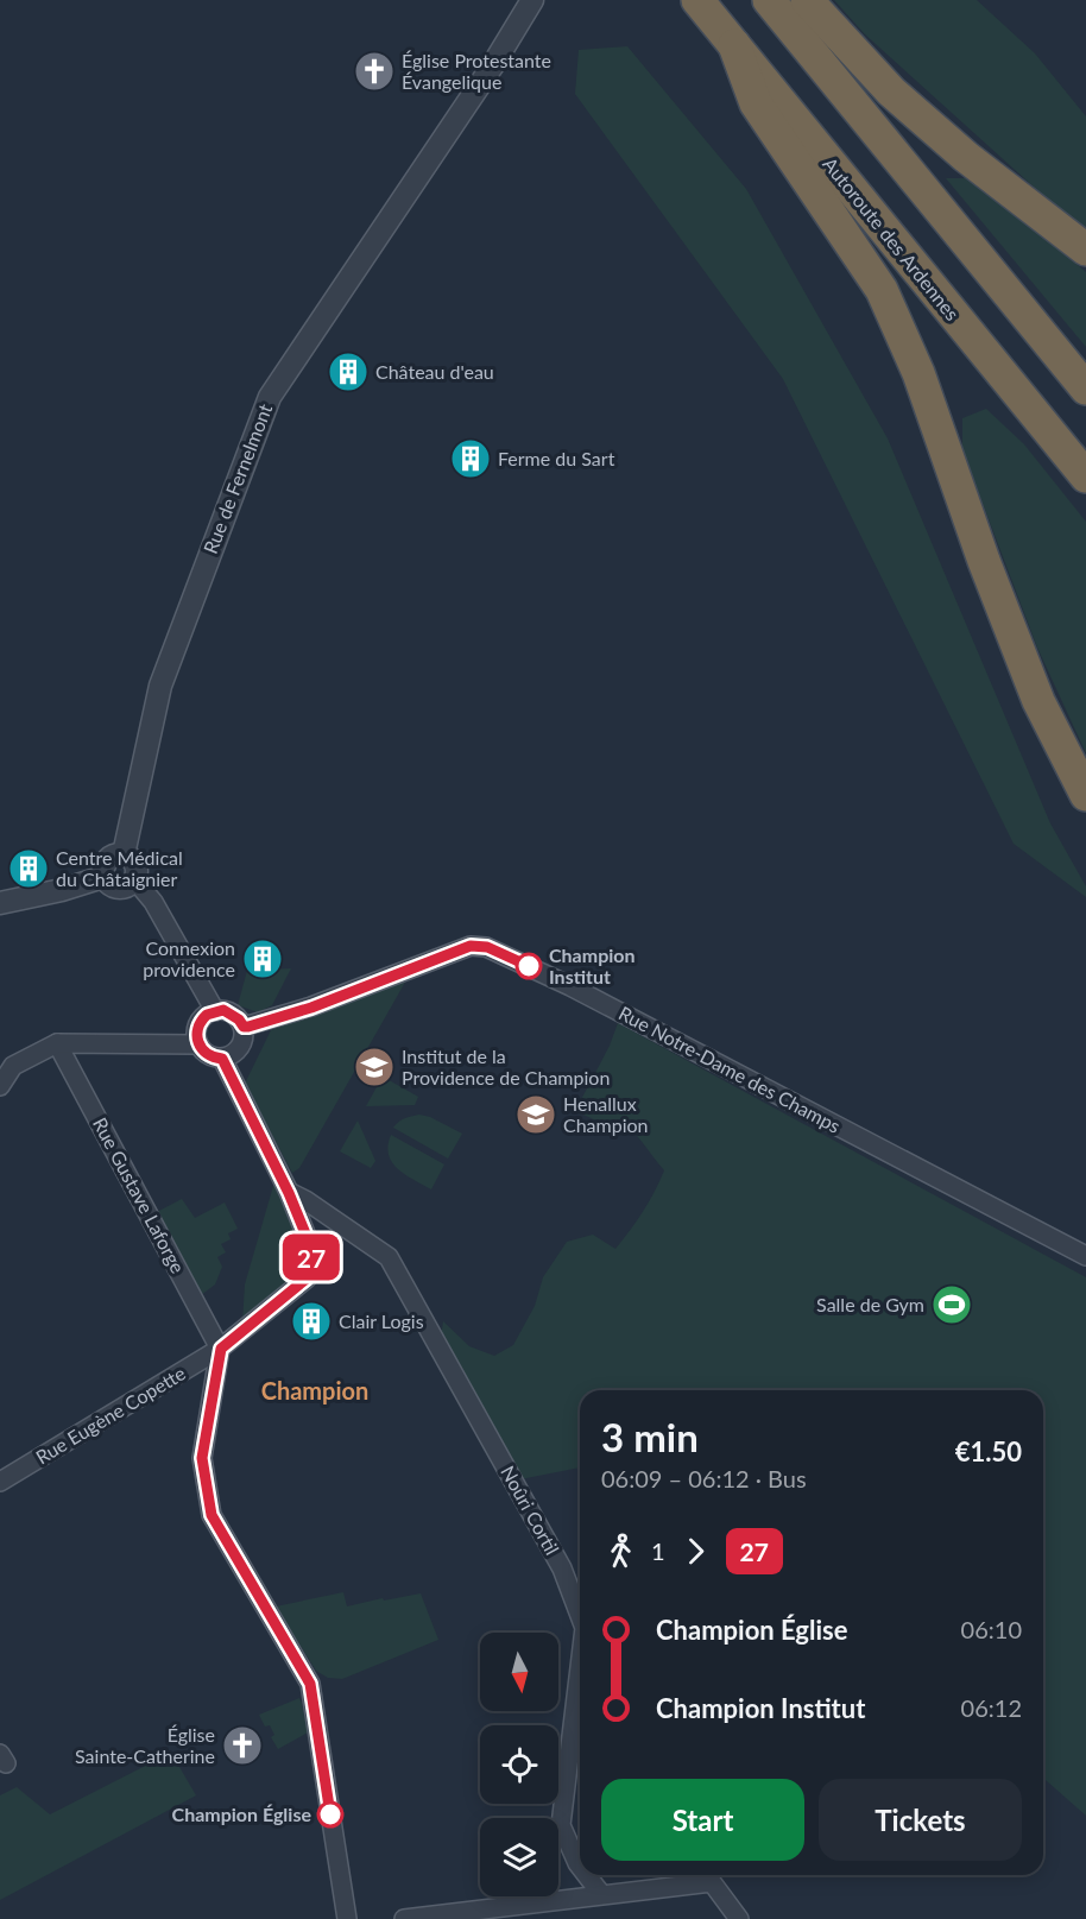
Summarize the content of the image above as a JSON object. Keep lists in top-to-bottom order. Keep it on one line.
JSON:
{"streets":{"highway":["Autoroute des Ardennes"],"street":["Rue de Fernelmont","Rue Notre-Dame des Champs","Rue Gustave Laforge","Rue Eugène Copette","Noûri Cortil"]},"crossings":[["Rue Notre-Dame des Champs","Rue Eugène Copette"],["Rue Gustave Laforge","Rue Eugène Copette"],["Rue Eugène Copette","Noûri Cortil"]],"districts":["Champion"],"places":{"church":["Église Protestante Évangelique","Église Sainte-Catherine"],"building":["Château d'eau","Ferme du Sart","Centre Médical du Châtaignier","Connexion providence","Clair Logis"],"other":["Champion Institut","Champion Église"],"school or university":["Institut de la Providence de Champion","Henallux Champion"],"sports":["Salle de Gym"]},"lines":["bus line 27"],"north":"bottom","page":{"on_map":"27","heading":["3 min","06:09 – 06:12 · Bus","€1.50"],"legs":["1","27"],"list":[{"name":"Champion Église","value":"06:10"},{"name":"Champion Institut","value":"06:12"}],"buttons":["Start","Tickets"]}}
